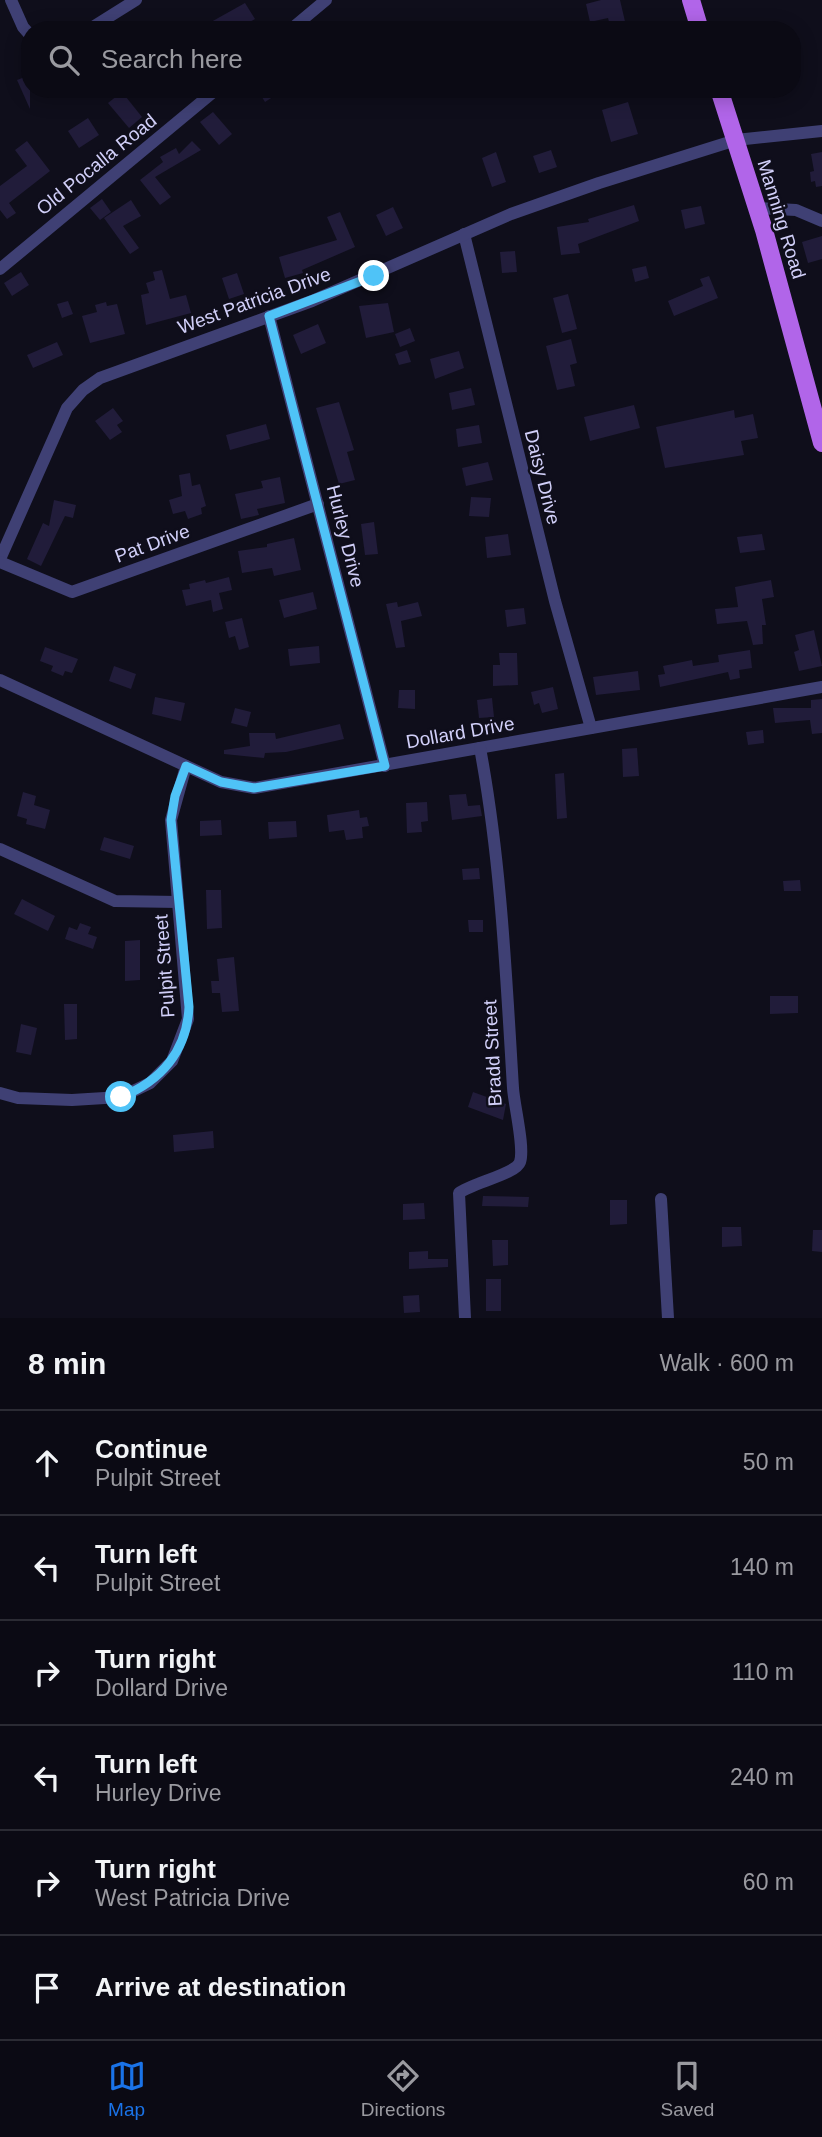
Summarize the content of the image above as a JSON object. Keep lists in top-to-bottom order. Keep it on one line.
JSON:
{"streets":{"main road":["Manning Road"],"street":["Old Pocalla Road","West Patricia Drive","Daisy Drive","Hurley Drive","Pat Drive","Dollard Drive","Pulpit Street","Bradd Street"]},"crossings":[["Manning Road","West Patricia Drive"],["West Patricia Drive","Daisy Drive"],["West Patricia Drive","Hurley Drive"],["West Patricia Drive","Pat Drive"],["Daisy Drive","Dollard Drive"],["Hurley Drive","Pat Drive"],["Hurley Drive","Dollard Drive"],["Dollard Drive","Pulpit Street"],["Dollard Drive","Bradd Street"]],"page":{"search":"Search here","heading":["8 min","Walk · 600 m"],"list":[["Continue","Pulpit Street","50 m"],["Turn left","Pulpit Street","140 m"],["Turn right","Dollard Drive","110 m"],["Turn left","Hurley Drive","240 m"],["Turn right","West Patricia Drive","60 m"],"Arrive at destination"],"nav":["Map","Directions","Saved"]}}
